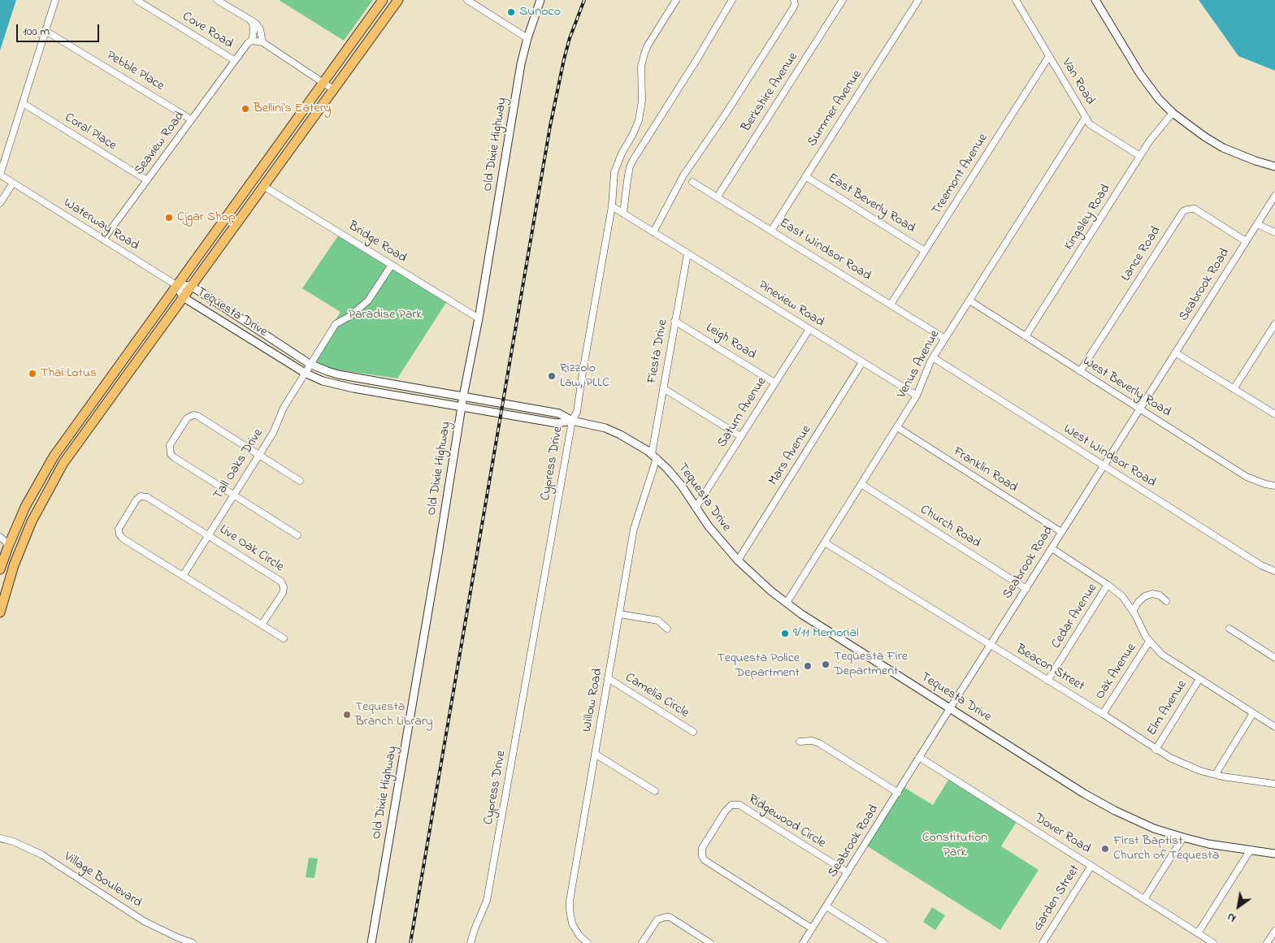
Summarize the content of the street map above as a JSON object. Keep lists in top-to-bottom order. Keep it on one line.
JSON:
{"streets":{"street":["Cove Road","Pebble Place","Van Road","Berkshire Avenue","Summer Avenue","Coral Place","Seaview Road","Old Dixie Highway","Treemont Avenue","East Beverly Road","Kingsley Road","Waterway Road","Bridge Road","East Windsor Road","Lance Road","Seabrook Road","Pineview Road","Tequesta Drive","Leigh Road","Fiesta Drive","Venus Avenue","West Beverly Road","Saturn Avenue","Mars Avenue","West Windsor Road","Cypress Drive","Tall Oaks Drive","Franklin Road","Church Road","Live Oak Circle","Cedar Avenue","Beacon Street","Oak Avenue","Camelia Circle","Willow Road","Elm Avenue","Ridgewood Circle","Dover Road","Village Boulevard","Garden Street"]},"crossings":[["Cove Road","Seaview Road"],["Pebble Place","Seaview Road"],["Van Road","Treemont Avenue"],["Van Road","Kingsley Road"],["Van Road","Venus Avenue"],["Berkshire Avenue","East Windsor Road"],["Summer Avenue","East Beverly Road"],["Summer Avenue","East Windsor Road"],["Coral Place","Seaview Road"],["Seaview Road","Waterway Road"],["Old Dixie Highway","Bridge Road"],["Old Dixie Highway","Tequesta Drive"],["Treemont Avenue","East Beverly Road"],["Treemont Avenue","East Windsor Road"],["Kingsley Road","West Beverly Road"],["Waterway Road","Tequesta Drive"],["Bridge Road","Tall Oaks Drive"],["East Windsor Road","Venus Avenue"],["Lance Road","Seabrook Road"],["Lance Road","West Beverly Road"],["Seabrook Road","Tequesta Drive"],["Seabrook Road","West Beverly Road"],["Seabrook Road","West Windsor Road"],["Seabrook Road","Franklin Road"],["Seabrook Road","Church Road"],["Seabrook Road","Beacon Street"],["Seabrook Road","Ridgewood Circle"],["Seabrook Road","Dover Road"],["Pineview Road","Fiesta Drive"],["Pineview Road","Venus Avenue"],["Pineview Road","Saturn Avenue"],["Pineview Road","Mars Avenue"],["Pineview Road","Cypress Drive"],["Tequesta Drive","Fiesta Drive"],["Tequesta Drive","Venus Avenue"],["Tequesta Drive","Saturn Avenue"],["Tequesta Drive","Mars Avenue"],["Tequesta Drive","Cypress Drive"],["Tequesta Drive","Tall Oaks Drive"],["Tequesta Drive","Willow Road"],["Leigh Road","Fiesta Drive"],["Leigh Road","Saturn Avenue"],["Fiesta Drive","Willow Road"],["Venus Avenue","West Beverly Road"],["Venus Avenue","West Windsor Road"],["Venus Avenue","Franklin Road"],["Venus Avenue","Church Road"],["Venus Avenue","Beacon Street"],["Tall Oaks Drive","Live Oak Circle"],["Cedar Avenue","Beacon Street"],["Beacon Street","Oak Avenue"],["Beacon Street","Elm Avenue"],["Camelia Circle","Willow Road"],["Dover Road","Garden Street"]],"parks":["Paradise Park","Constitution Park"],"places":["Sunoco","Bellini's Eatery","Cjgar Shop","Thai Lotus","Rizzolo Law, PLLC","9/11 Memorial","Tequesta Fire Department","Tequesta Police Department","Tequesta Branch Library","First Baptist Church of Tequesta"],"scale_bar":"100 m","north":"bottom left"}
